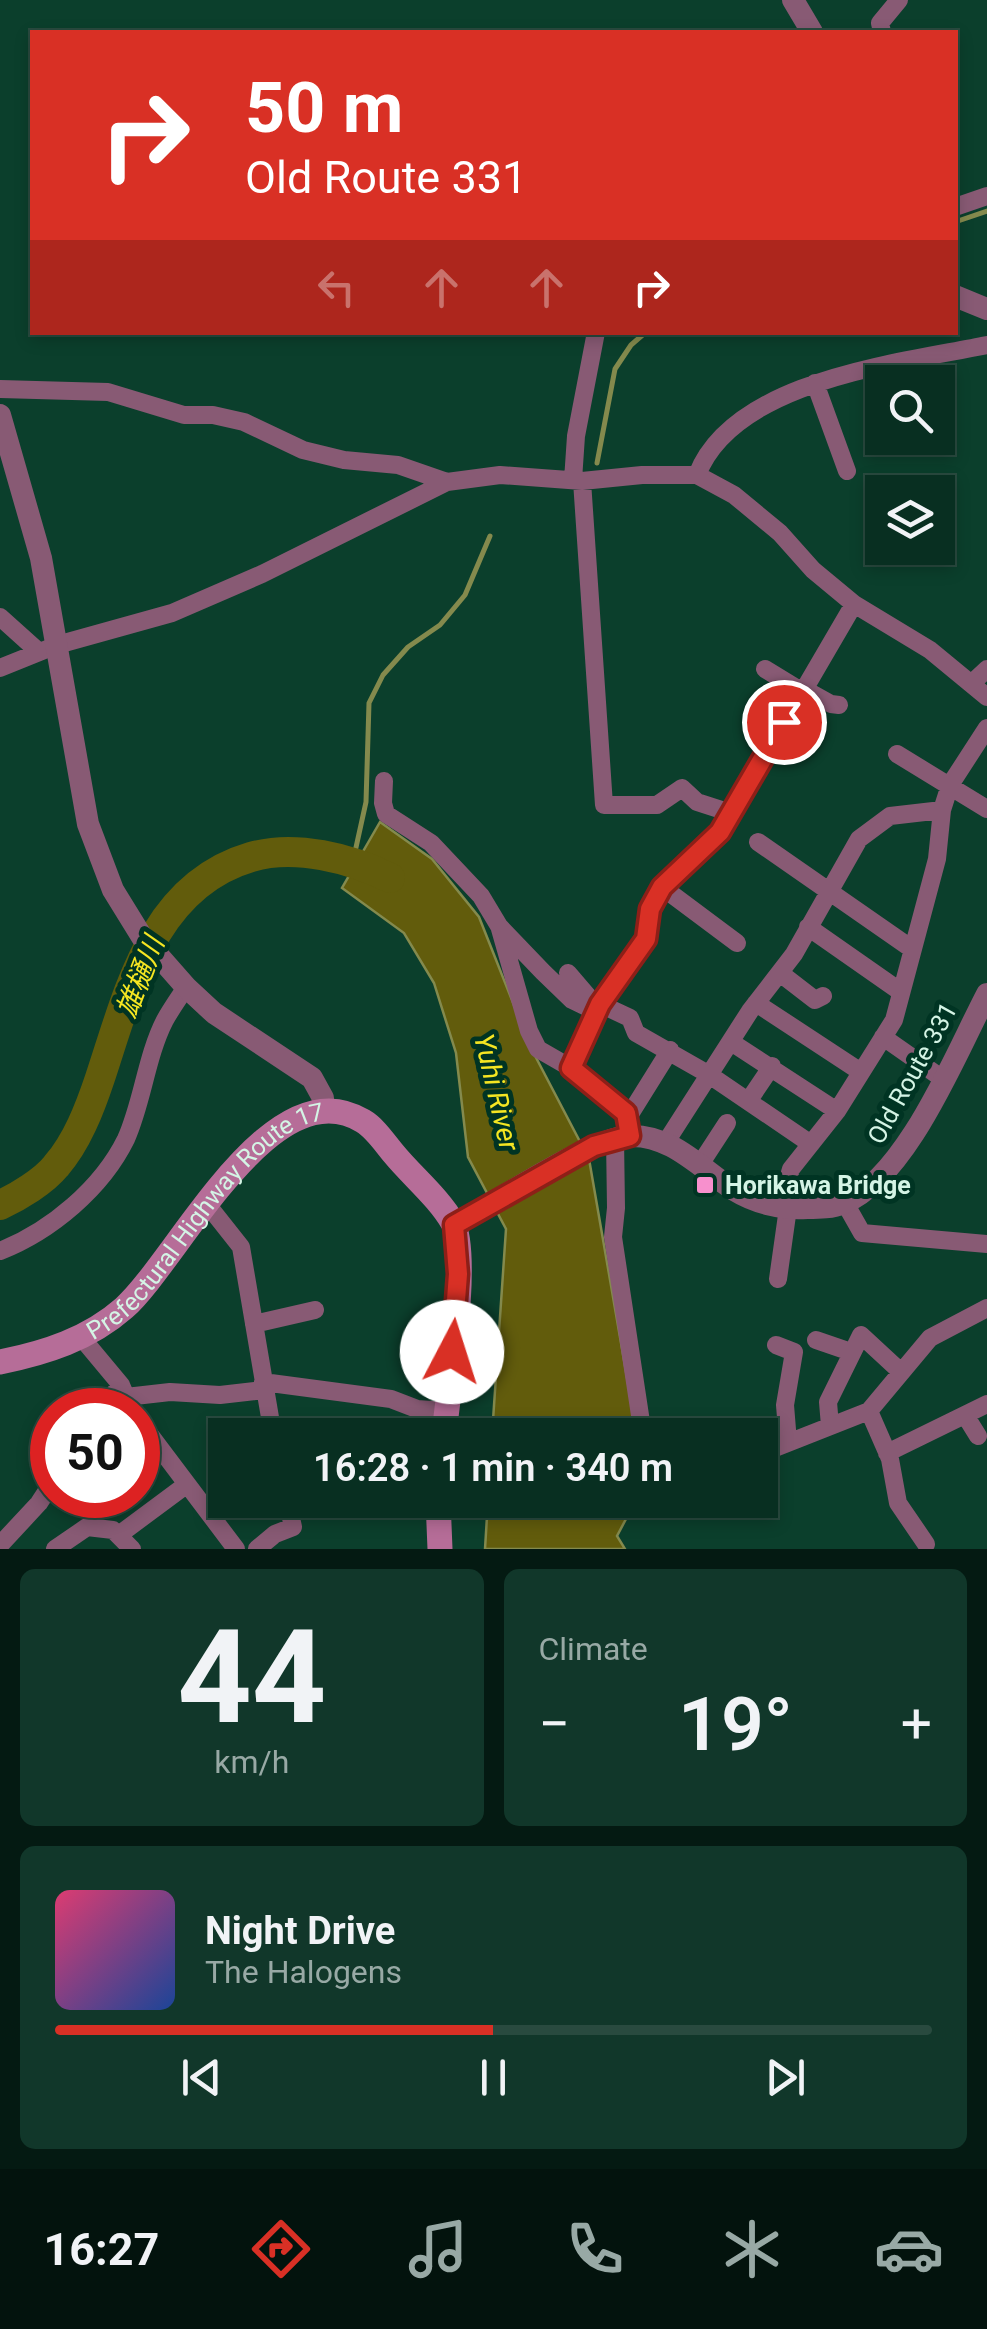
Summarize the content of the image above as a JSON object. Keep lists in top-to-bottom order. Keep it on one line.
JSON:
{"streets":{"main road":["Prefectural Highway Route 17"],"street":["Old Route 331"]},"water":["雄樋川","Yuhi River"],"places":{"transit":["Horikawa Bridge"]},"page":{"turn":["50 m","Old Route 331"],"limit":"50","trip":"16:28 · 1 min · 340 m","tile":[["44","km/h"],"Climate"],"heat":["−","19°","+"],"song":["Night Drive","The Halogens"],"tabs":"16:27"}}
